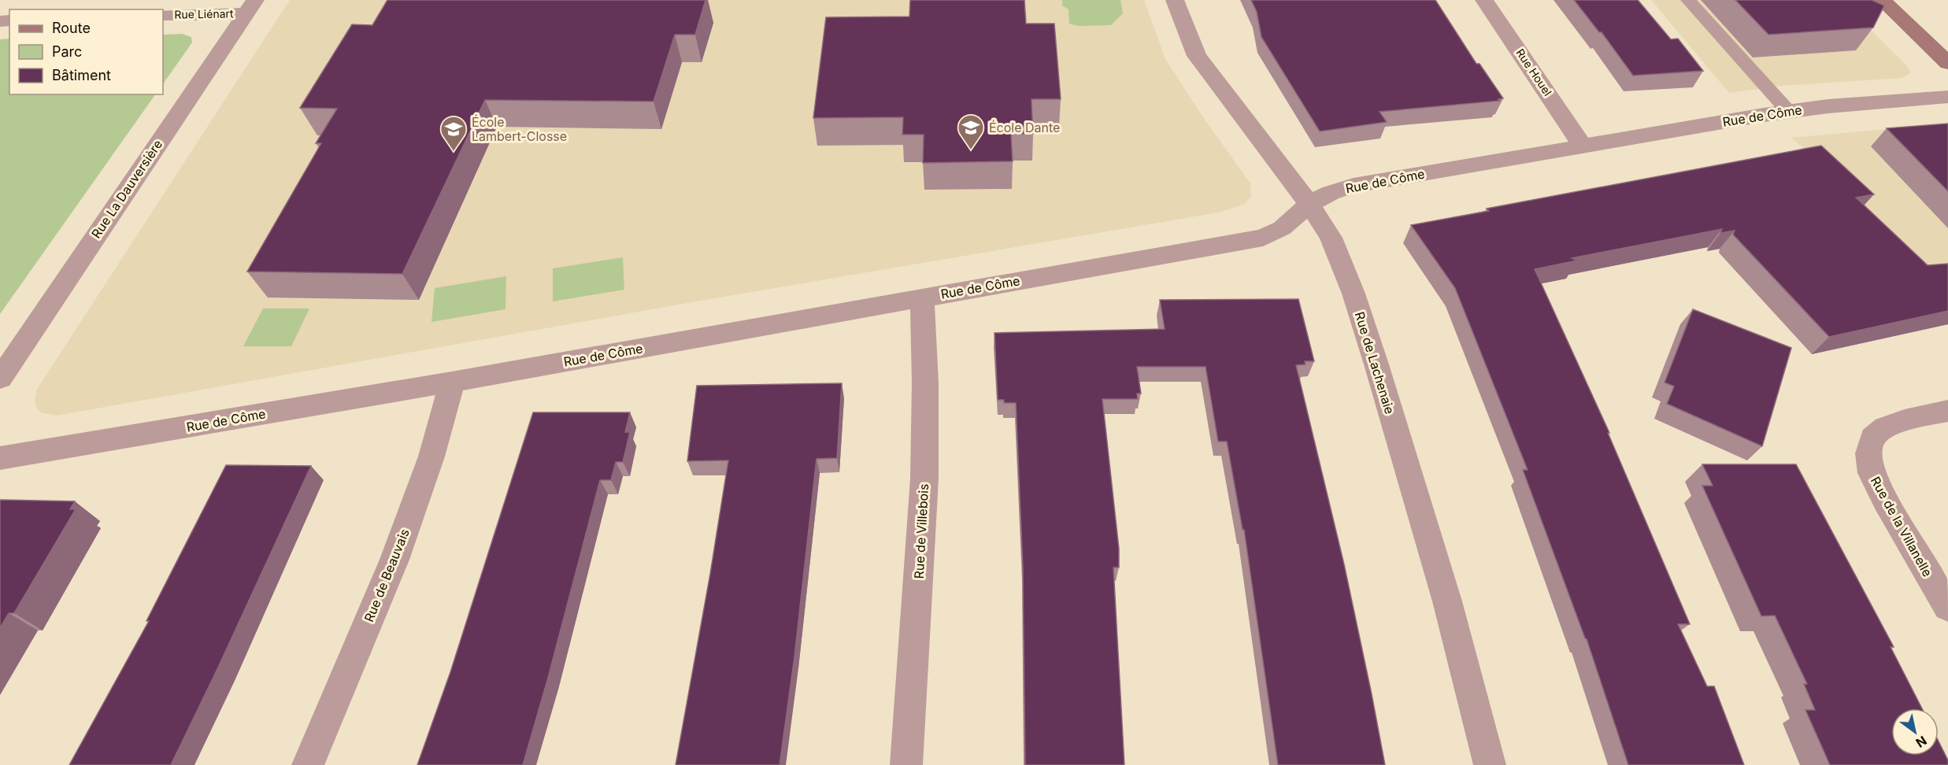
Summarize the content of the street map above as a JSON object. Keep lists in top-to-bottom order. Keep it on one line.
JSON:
{"streets":{"street":["Rue Liénart","Rue Houel","Rue de Côme","Rue La Dauversière","Rue de Lachenaie","Rue de la Villanelle","Rue de Villebois","Rue de Beauvais"]},"crossings":[["Rue Liénart","Rue La Dauversière"],["Rue Houel","Rue de Côme"],["Rue de Côme","Rue de Lachenaie"],["Rue de Côme","Rue de Villebois"],["Rue de Côme","Rue de Beauvais"]],"places":{"school or university":["École Dante","École Lambert-Closse"]},"legend":["Route","Parc","Bâtiment"],"north":"bottom right"}
